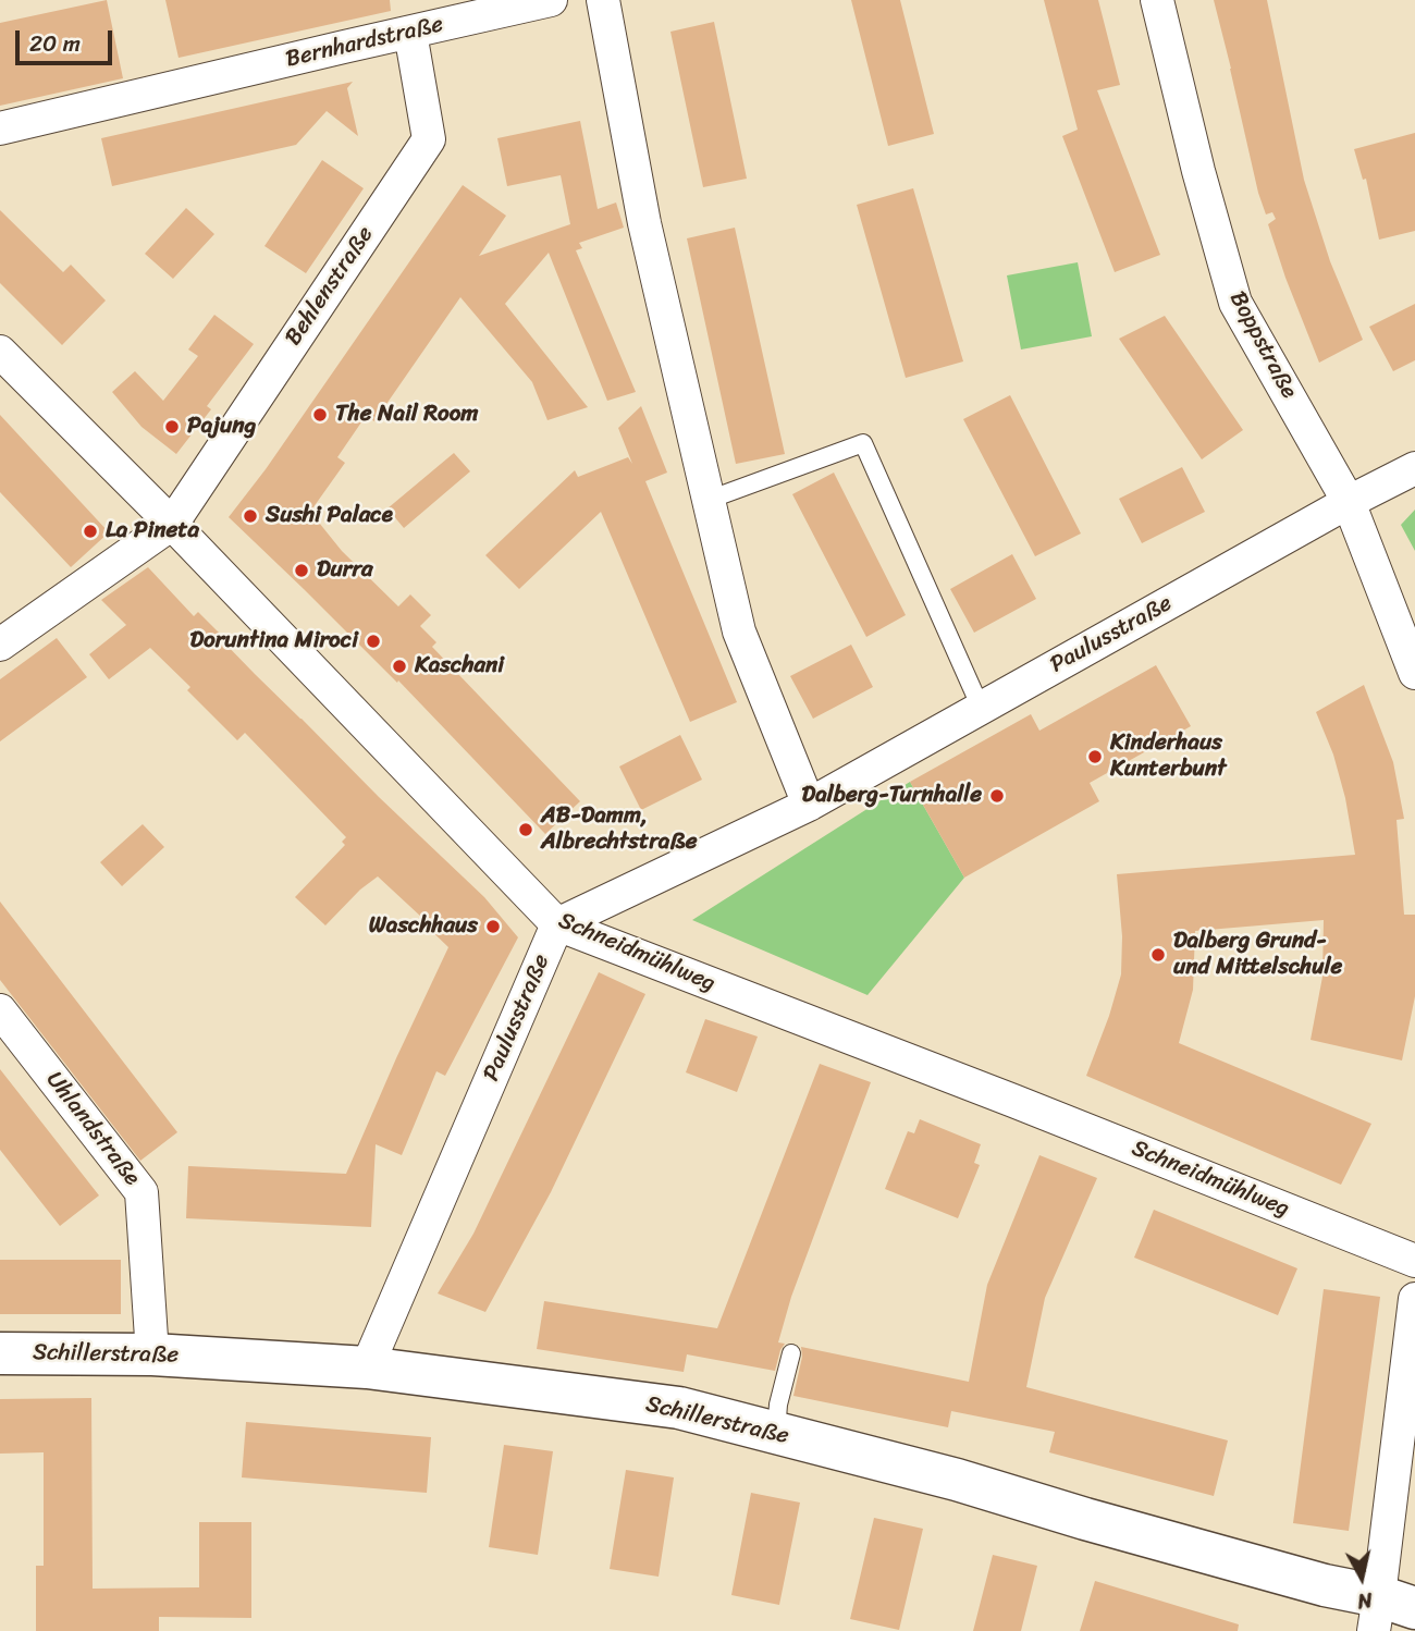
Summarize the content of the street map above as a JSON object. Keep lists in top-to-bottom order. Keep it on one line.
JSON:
{"streets":{"main road":["Schillerstraße"],"street":["Bernhardstraße","Behlenstraße","Boppstraße","Paulusstraße","Schneidmühlweg","Uhlandstraße"]},"crossings":[["Bernhardstraße","Behlenstraße"],["Behlenstraße","Schneidmühlweg"],["Boppstraße","Paulusstraße"],["Paulusstraße","Schneidmühlweg"],["Paulusstraße","Schillerstraße"],["Uhlandstraße","Schillerstraße"]],"places":["The Nail Room","Pajung","Sushi Palace","La Pineta","Durra","Doruntina Miroci","Kaschani","Kinderhaus Kunterbunt","Dalberg-Turnhalle","AB-Damm, Albrechtstraße","Waschhaus","Dalberg Grund- und Mittelschule"],"scale_bar":"20 m","north":"bottom"}
